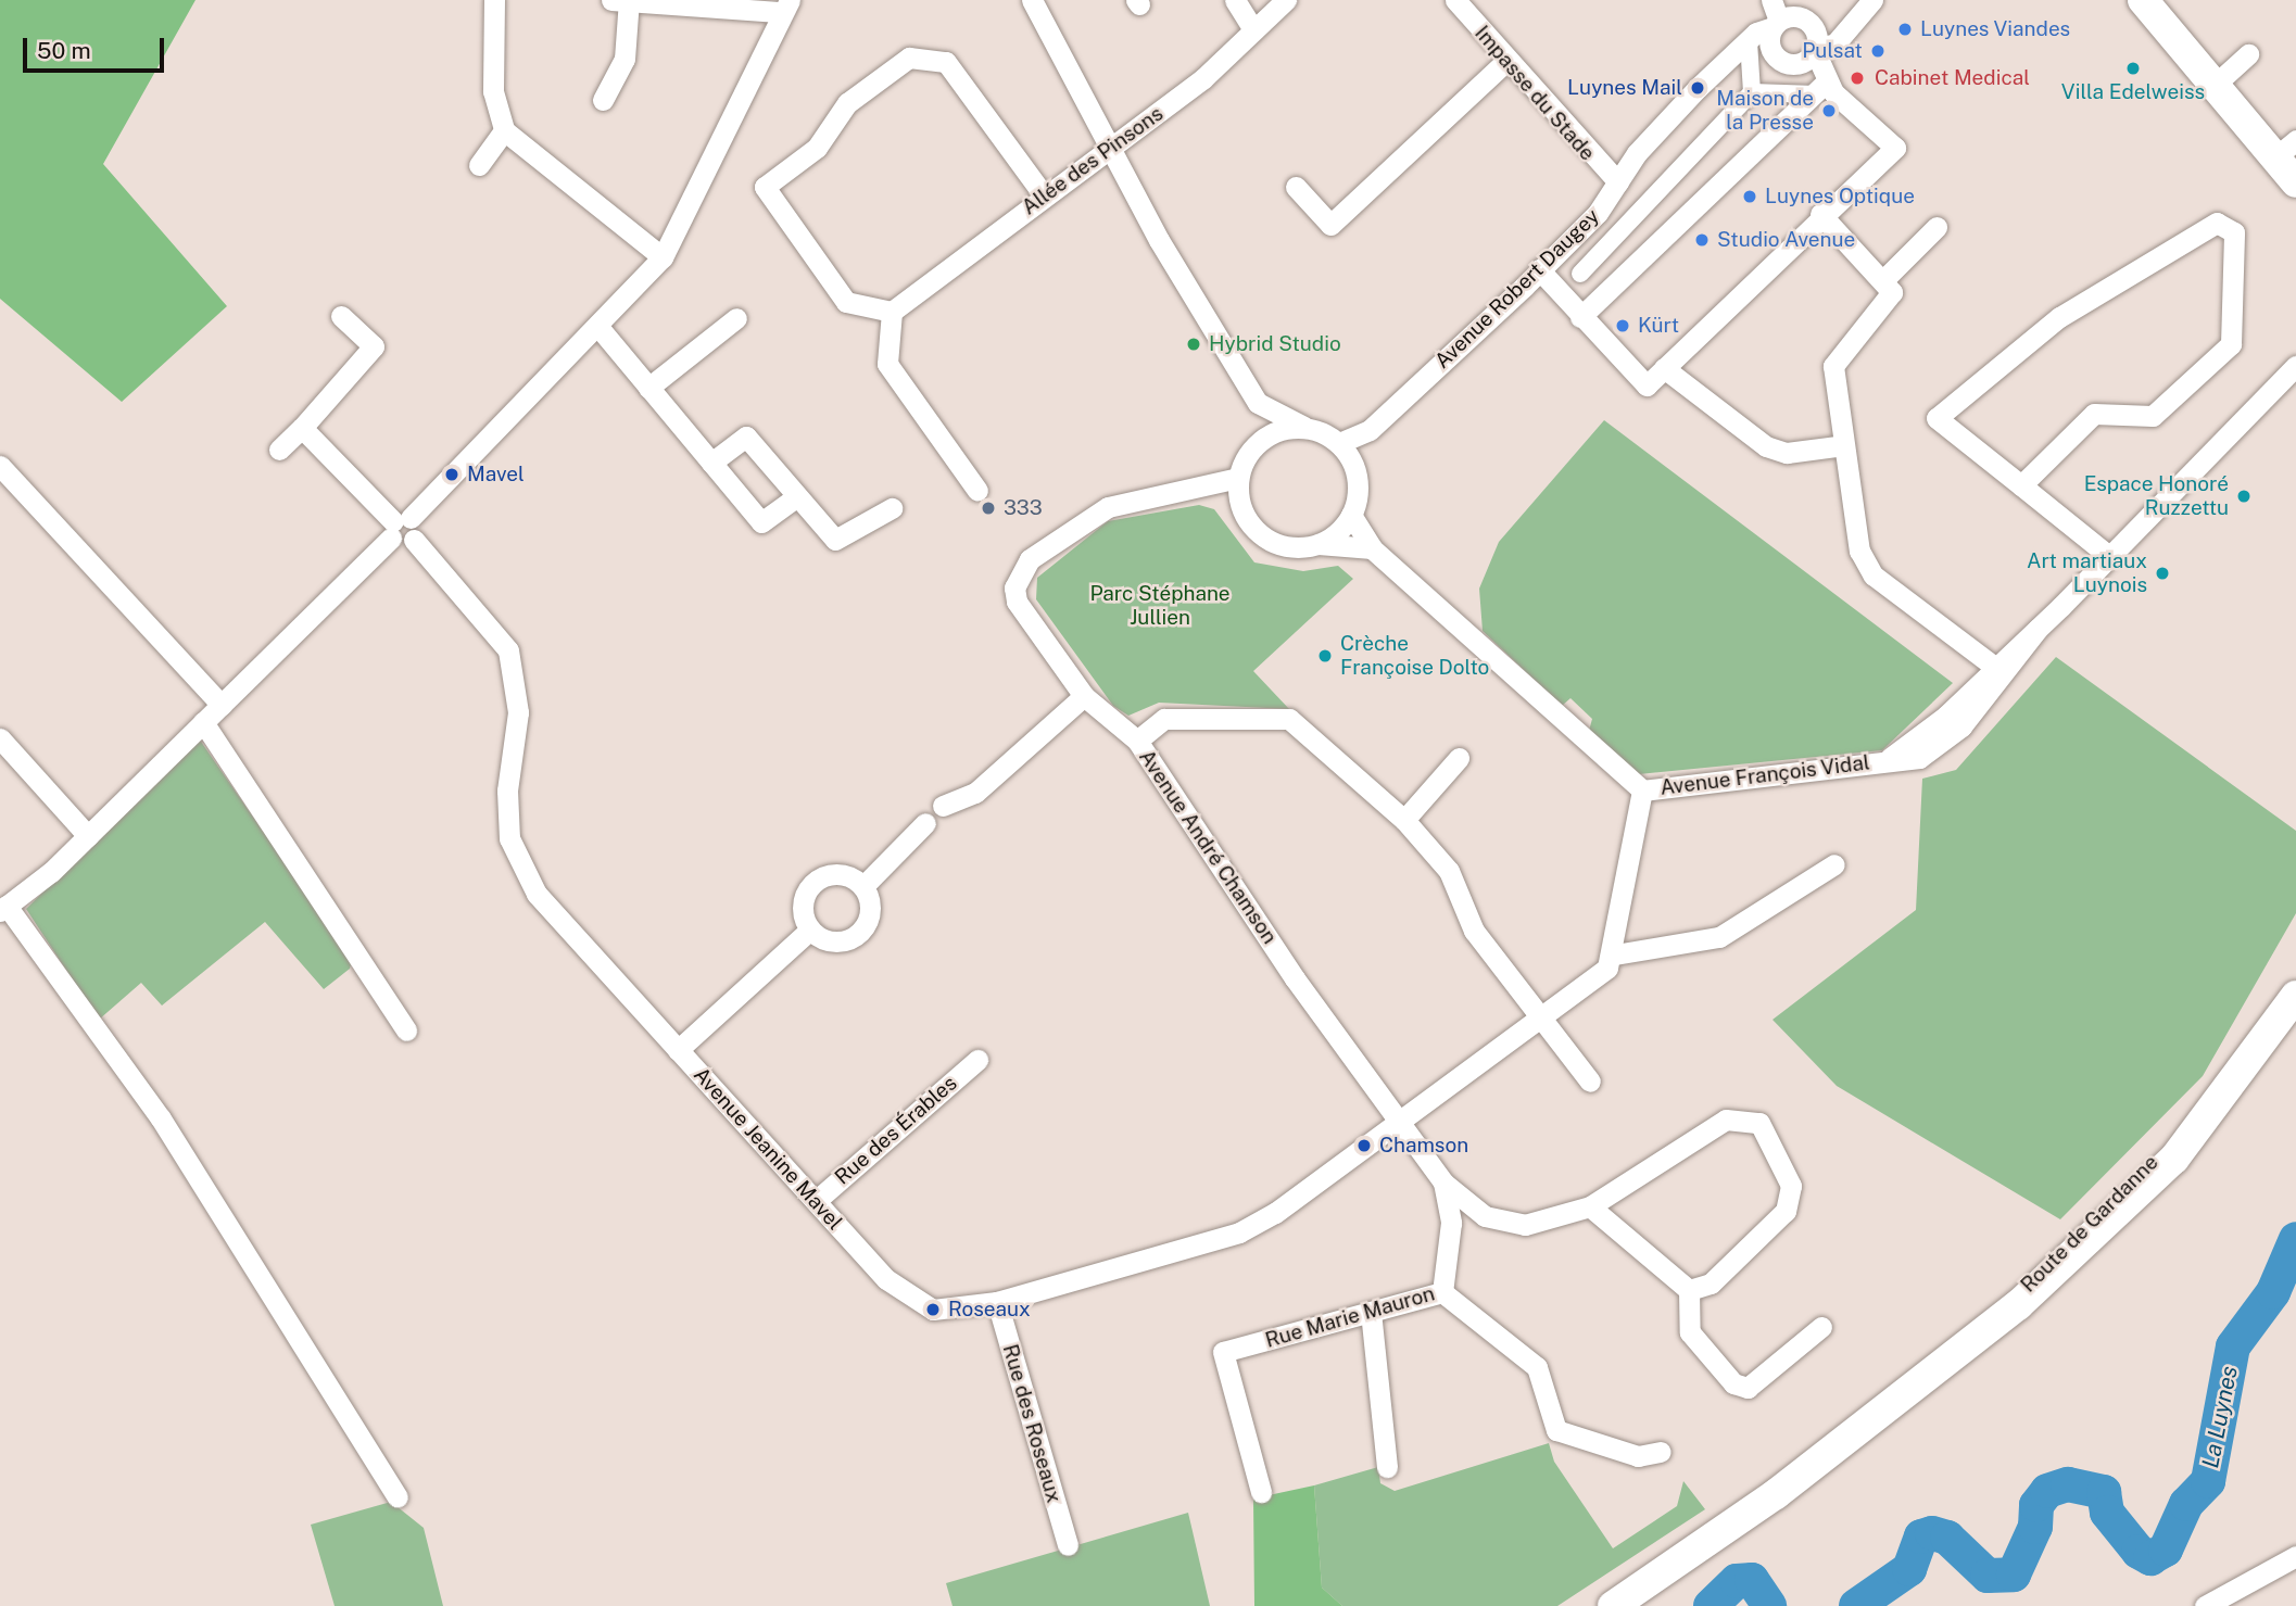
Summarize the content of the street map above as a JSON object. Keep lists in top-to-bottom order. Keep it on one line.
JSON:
{"streets":{"main road":["Route de Gardanne"],"street":["Impasse du Stade","Allée des Pinsons","Avenue Robert Daugey","Avenue François Vidal","Avenue André Chamson","Rue des Érables","Avenue Jeanine Mavel","Rue Marie Mauron","Rue des Roseaux"]},"crossings":[["Impasse du Stade","Avenue Robert Daugey"],["Avenue Robert Daugey","Avenue François Vidal"],["Avenue André Chamson","Avenue Jeanine Mavel"],["Avenue André Chamson","Rue Marie Mauron"],["Rue des Érables","Avenue Jeanine Mavel"],["Avenue Jeanine Mavel","Rue Marie Mauron"],["Avenue Jeanine Mavel","Rue des Roseaux"]],"water":["La Luynes"],"parks":["Parc Stéphane Jullien"],"places":["Luynes Viandes","Pulsat","Villa Edelweiss","Cabinet Medical","Luynes Mail","Maison de la Presse","Luynes Optique","Studio Avenue","Kürt","Hybrid Studio","Mavel","Espace Honoré Ruzzettu","333","Art martiaux Luynois","Crèche Françoise Dolto","Chamson","Roseaux"],"scale_bar":"50 m"}
